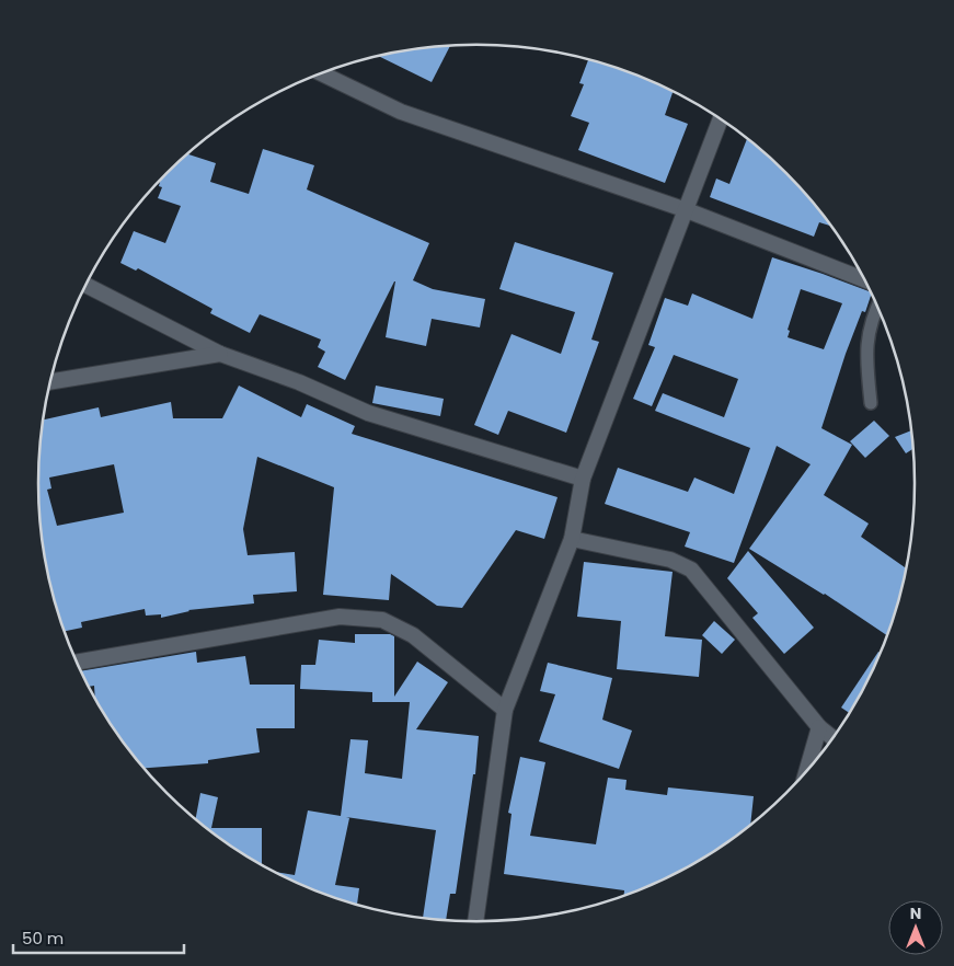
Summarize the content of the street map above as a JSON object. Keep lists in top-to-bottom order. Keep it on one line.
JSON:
{"scale_bar":"50 m","north":"top"}
